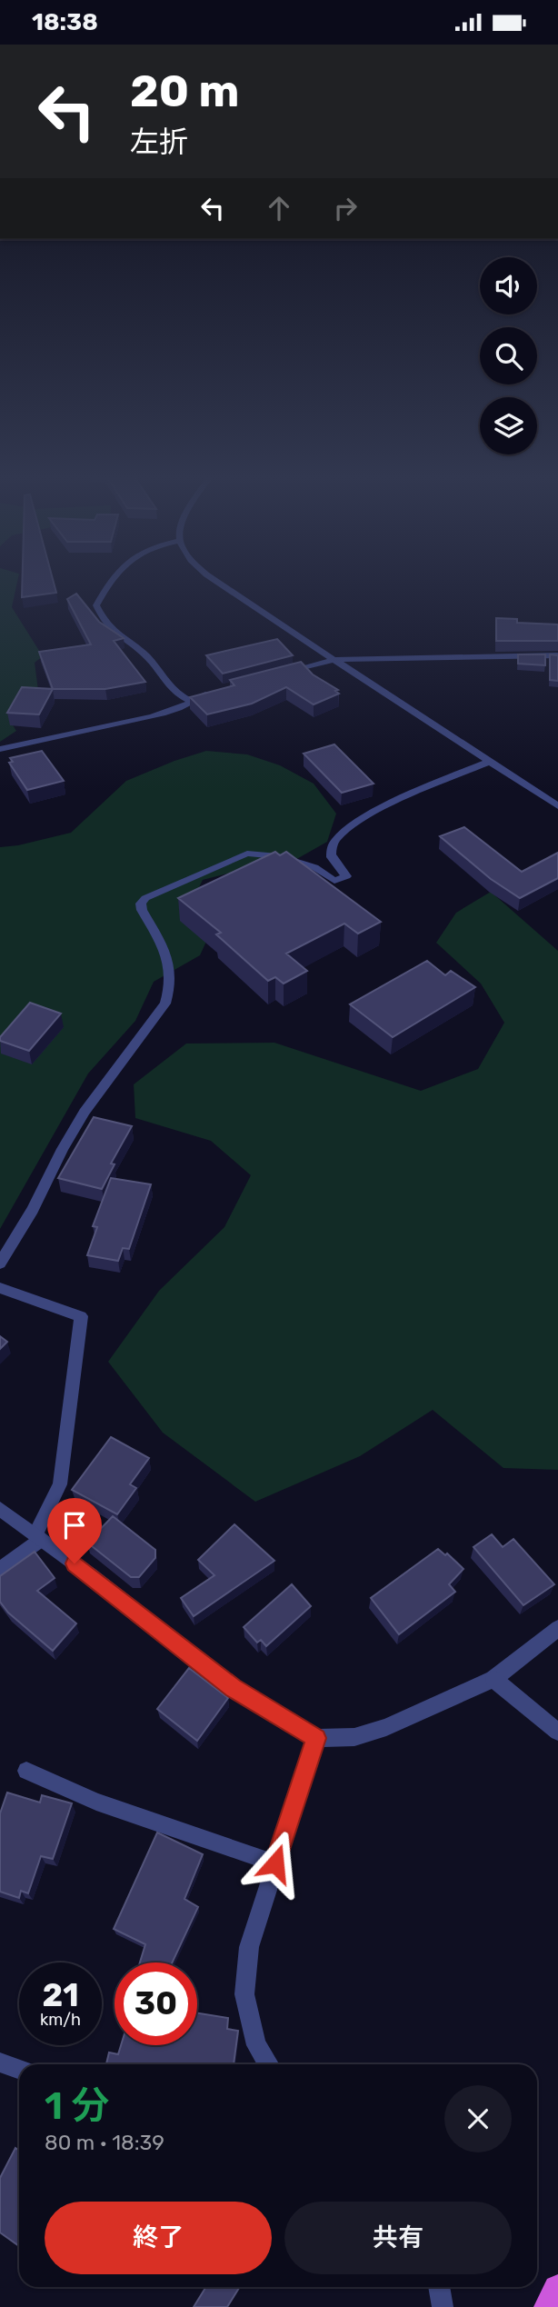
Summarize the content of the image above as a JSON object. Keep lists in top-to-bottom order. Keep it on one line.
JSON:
{"page":{"status":"18:38","turn":["20 m","左折"],"speed":"21 km/h","limit":"30","heading":["1 分","80 m · 18:39"],"buttons":["終了","共有"]}}
